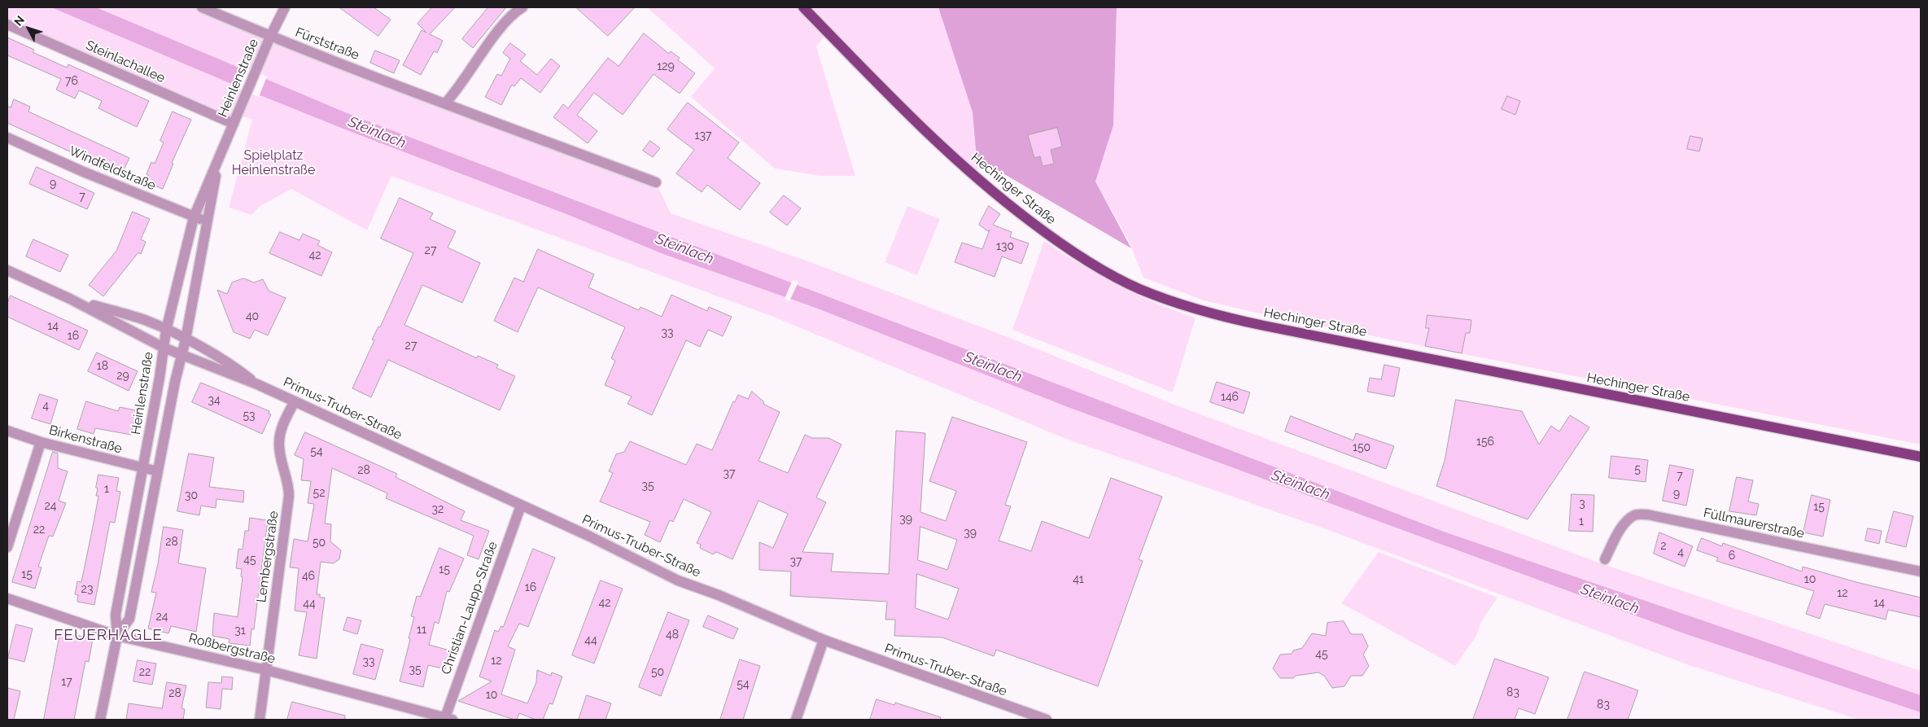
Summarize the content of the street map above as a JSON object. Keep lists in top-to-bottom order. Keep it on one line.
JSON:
{"streets":{"main road":["Hechinger Straße"],"street":["Fürststraße","Steinlachallee","Heinlenstraße","Windfeldstraße","Primus-Truber-Straße","Birkenstraße","Füllmaurerstraße","Lembergstraße","Christian-Laupp-Straße","Roßbergstraße"]},"crossings":[["Fürststraße","Heinlenstraße"],["Steinlachallee","Heinlenstraße"],["Heinlenstraße","Windfeldstraße"],["Heinlenstraße","Primus-Truber-Straße"],["Heinlenstraße","Birkenstraße"],["Heinlenstraße","Roßbergstraße"],["Primus-Truber-Straße","Lembergstraße"],["Primus-Truber-Straße","Christian-Laupp-Straße"],["Lembergstraße","Roßbergstraße"],["Christian-Laupp-Straße","Roßbergstraße"]],"districts":["FEUERHÄGLE"],"water":["Steinlach"],"parks":["Spielplatz Heinlenstraße"],"house_numbers":["129","76","137","9","7","130","27","42","40","14","33","16","27","18","29","146","34","4","53","156","150","54","5","28","37","7","35","1","52","9","30","3","24","15","32","39","1","22","39","28","50","2","4","6","45","37","15","15","46","41","10","16","23","12","42","14","44","24","11","31","48","44","45","12","33","35","22","50","17","54","83","28","10","83"],"north":"top left"}
